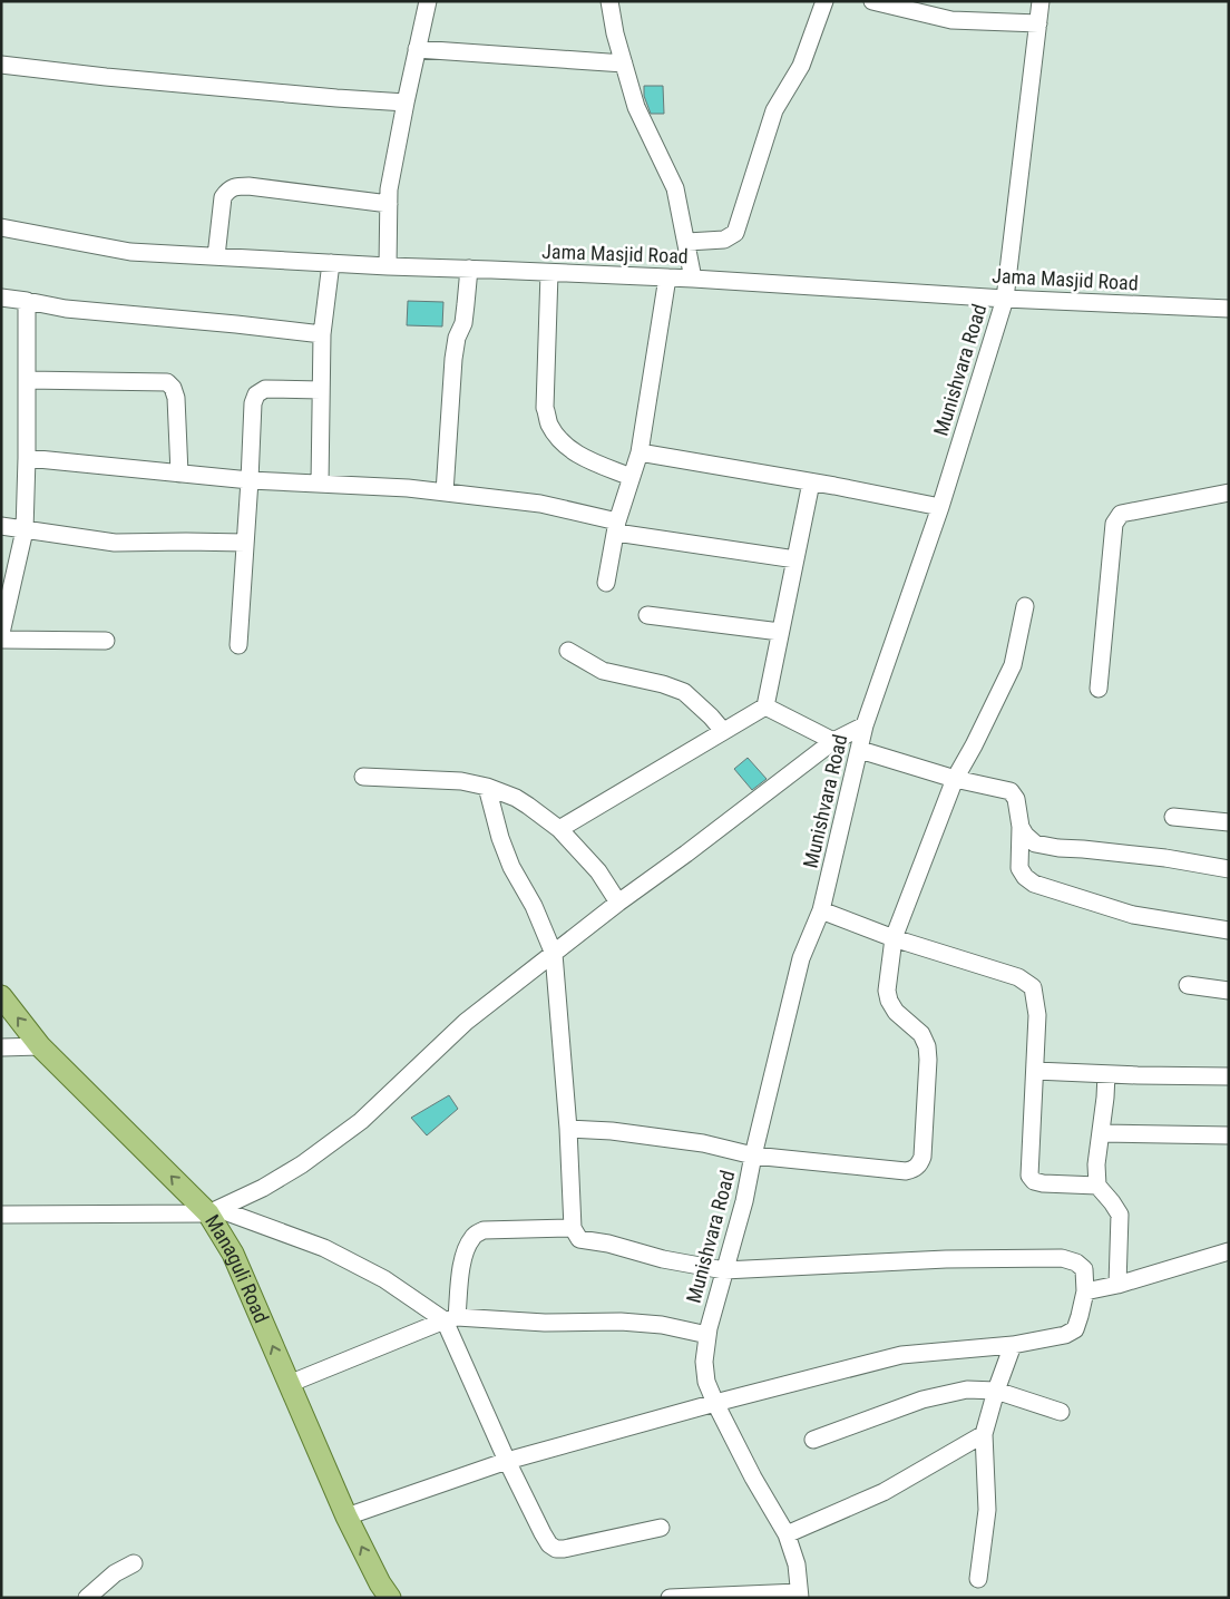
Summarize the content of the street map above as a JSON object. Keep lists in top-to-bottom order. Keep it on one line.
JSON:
{"streets":{"main road":["Managuli Road"],"street":["Jama Masjid Road","Munishvara Road"]},"crossings":[["Jama Masjid Road","Munishvara Road"]],"one_way":["Managuli Road"]}
